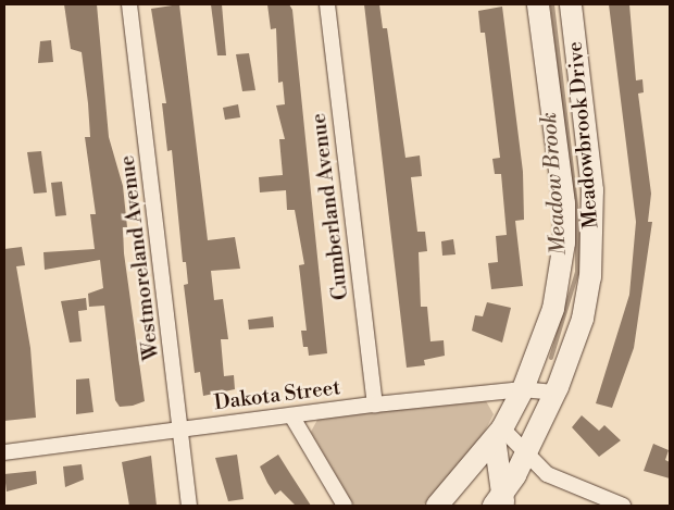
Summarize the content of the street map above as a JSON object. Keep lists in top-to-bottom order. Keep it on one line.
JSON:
{"streets":{"street":["Meadowbrook Drive","Cumberland Avenue","Westmoreland Avenue","Dakota Street"]},"crossings":[["Meadowbrook Drive","Dakota Street"],["Cumberland Avenue","Dakota Street"],["Westmoreland Avenue","Dakota Street"]],"water":["Meadow Brook"]}
